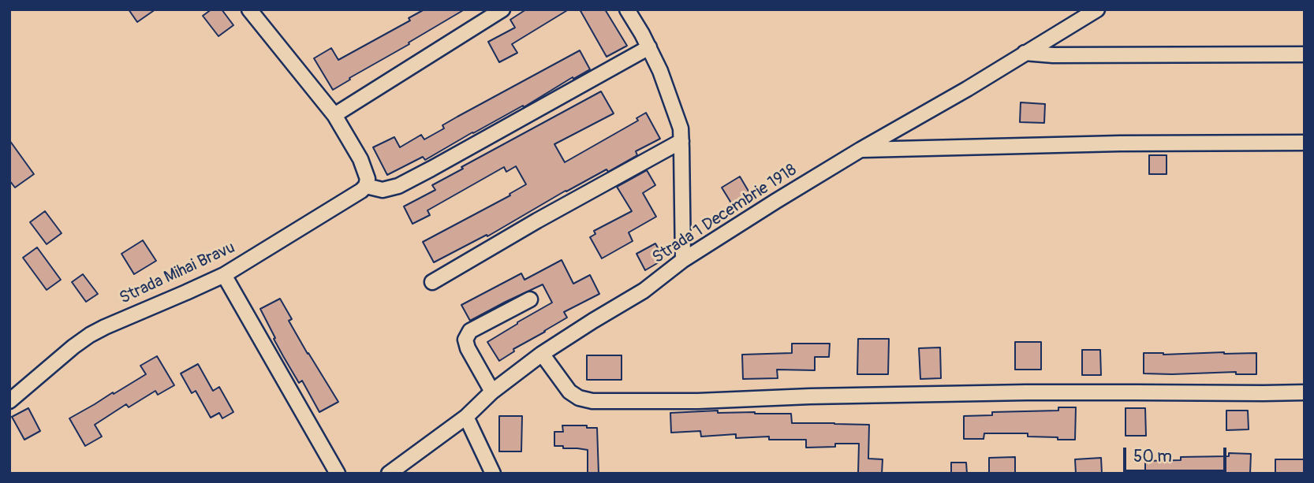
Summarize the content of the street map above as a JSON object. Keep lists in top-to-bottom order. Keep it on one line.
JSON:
{"streets":{"street":["Strada 1 Decembrie 1918","Strada Mihai Bravu"]},"scale_bar":"50 m"}
